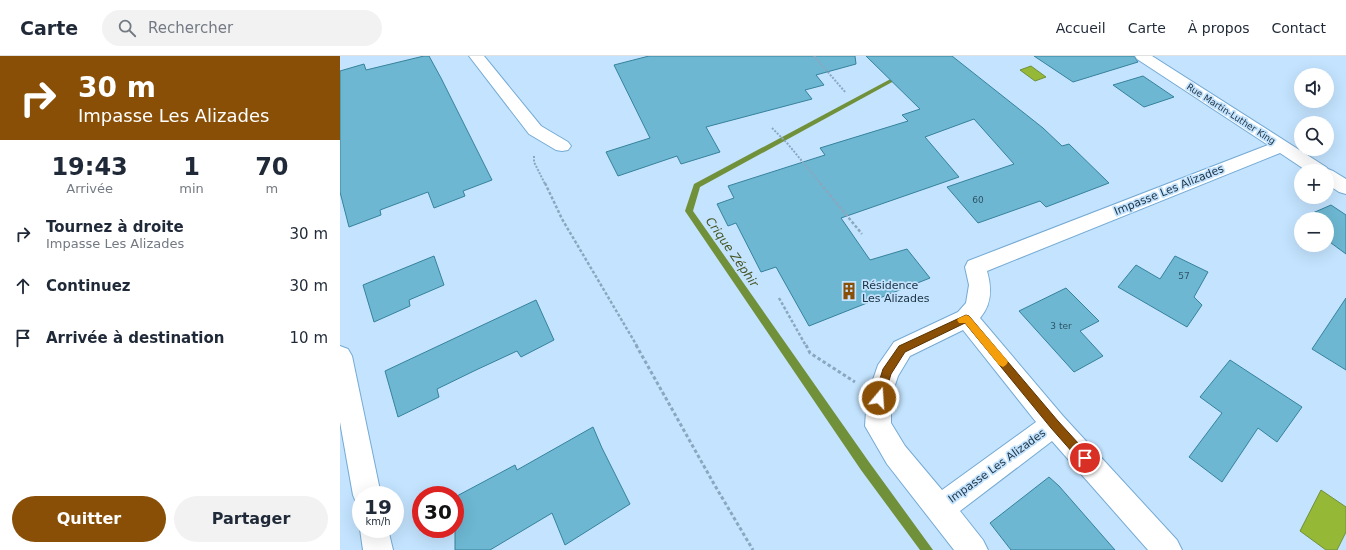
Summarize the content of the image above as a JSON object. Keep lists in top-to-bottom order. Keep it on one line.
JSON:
{"streets":{"street":["Rue Martin-Luther King","Impasse Les Alizades"]},"crossings":[["Rue Martin-Luther King","Impasse Les Alizades"]],"water":["Crique Zéphir"],"places":{"building":["Résidence Les Alizades"]},"house_numbers":["60","57","3 ter"],"page":{"header":"Carte","search":"Rechercher","nav":["Accueil","Carte","À propos","Contact"],"turn":["30 m","Impasse Les Alizades"],"map_buttons":["+","−"],"eta":["19:43","Arrivée","1","min","70","m"],"list":[{"name":"Tournez à droite","note":"Impasse Les Alizades","value":"30 m"},{"name":"Continuez","value":"30 m"},{"name":"Arrivée à destination","value":"10 m"}],"speed":"19 km/h","limit":"30","buttons":["Quitter","Partager"]}}
